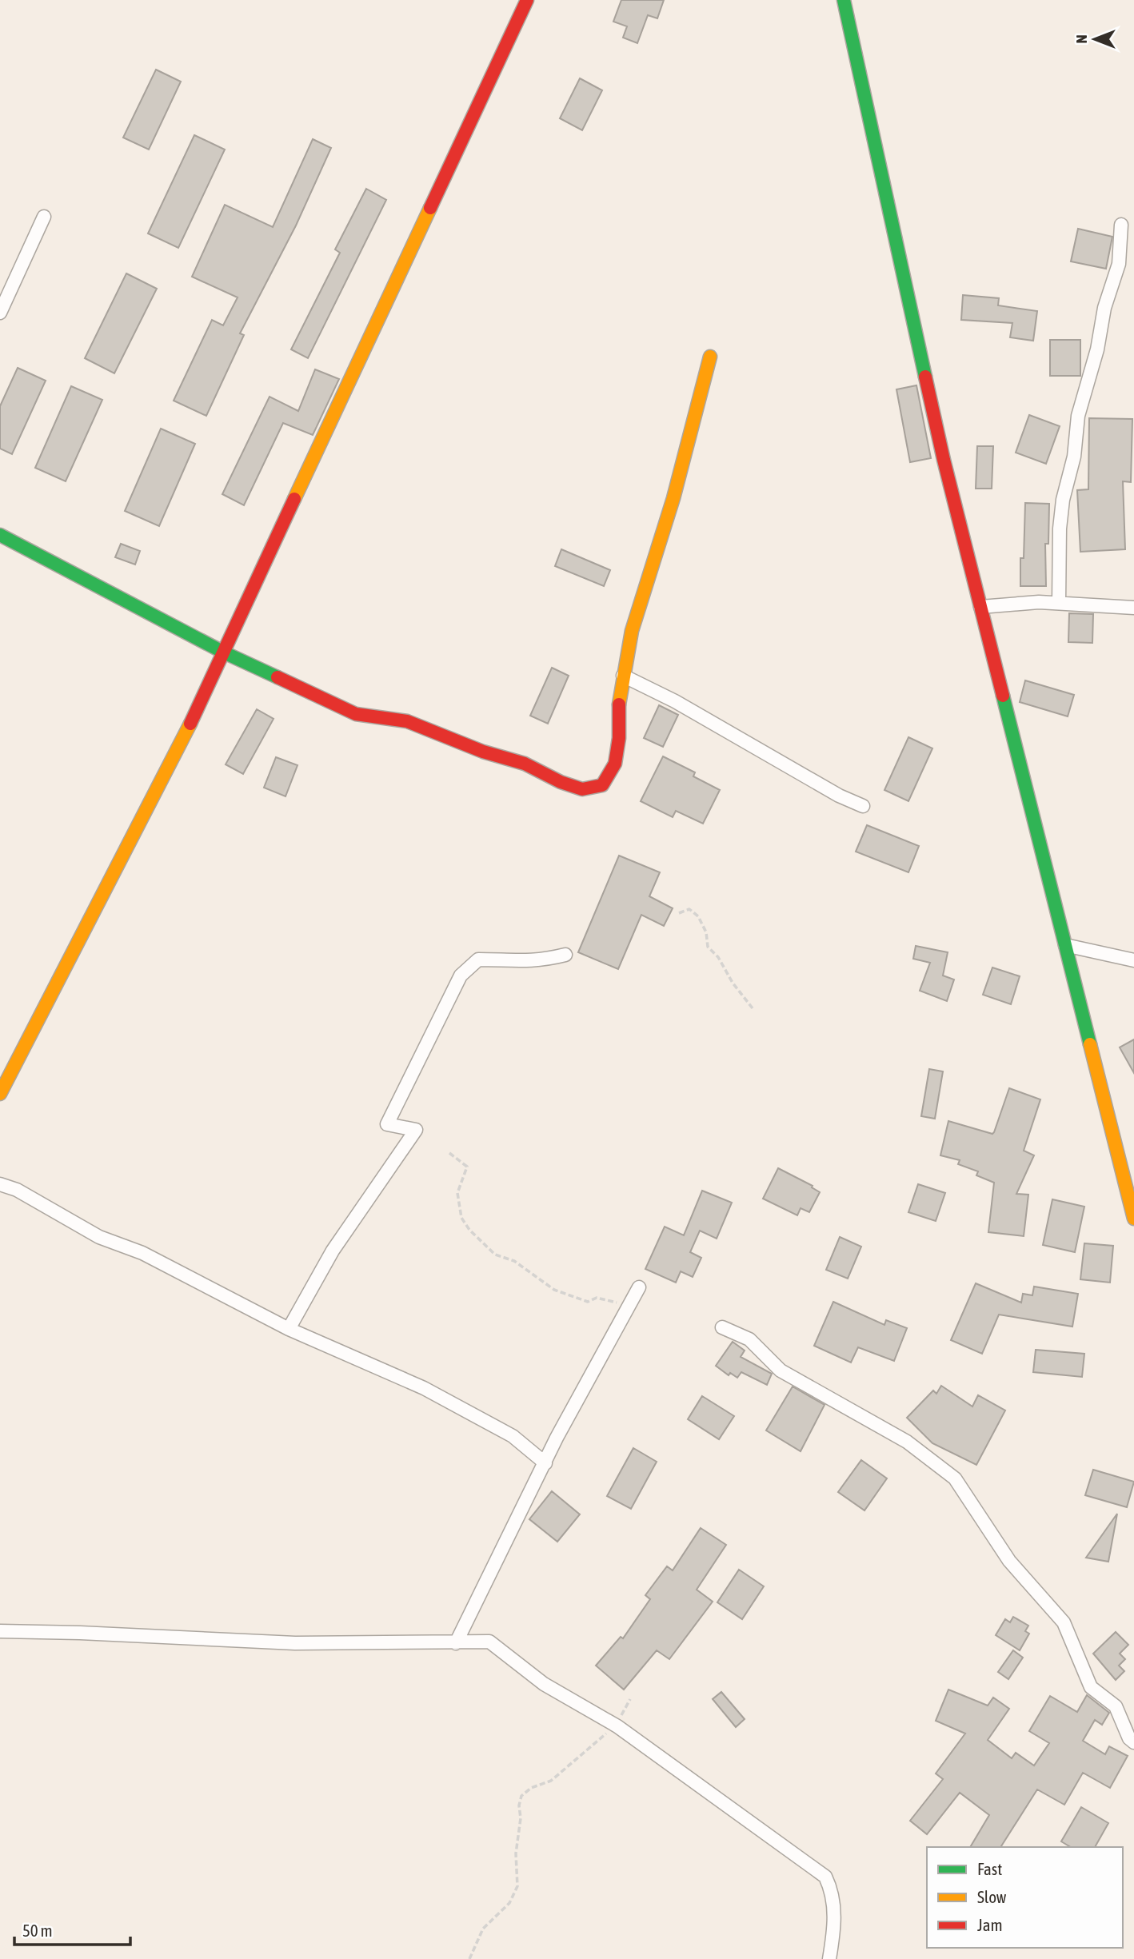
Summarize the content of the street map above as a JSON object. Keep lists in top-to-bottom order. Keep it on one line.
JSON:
{"legend":["Fast","Slow","Jam"],"scale_bar":"50 m","north":"left"}
